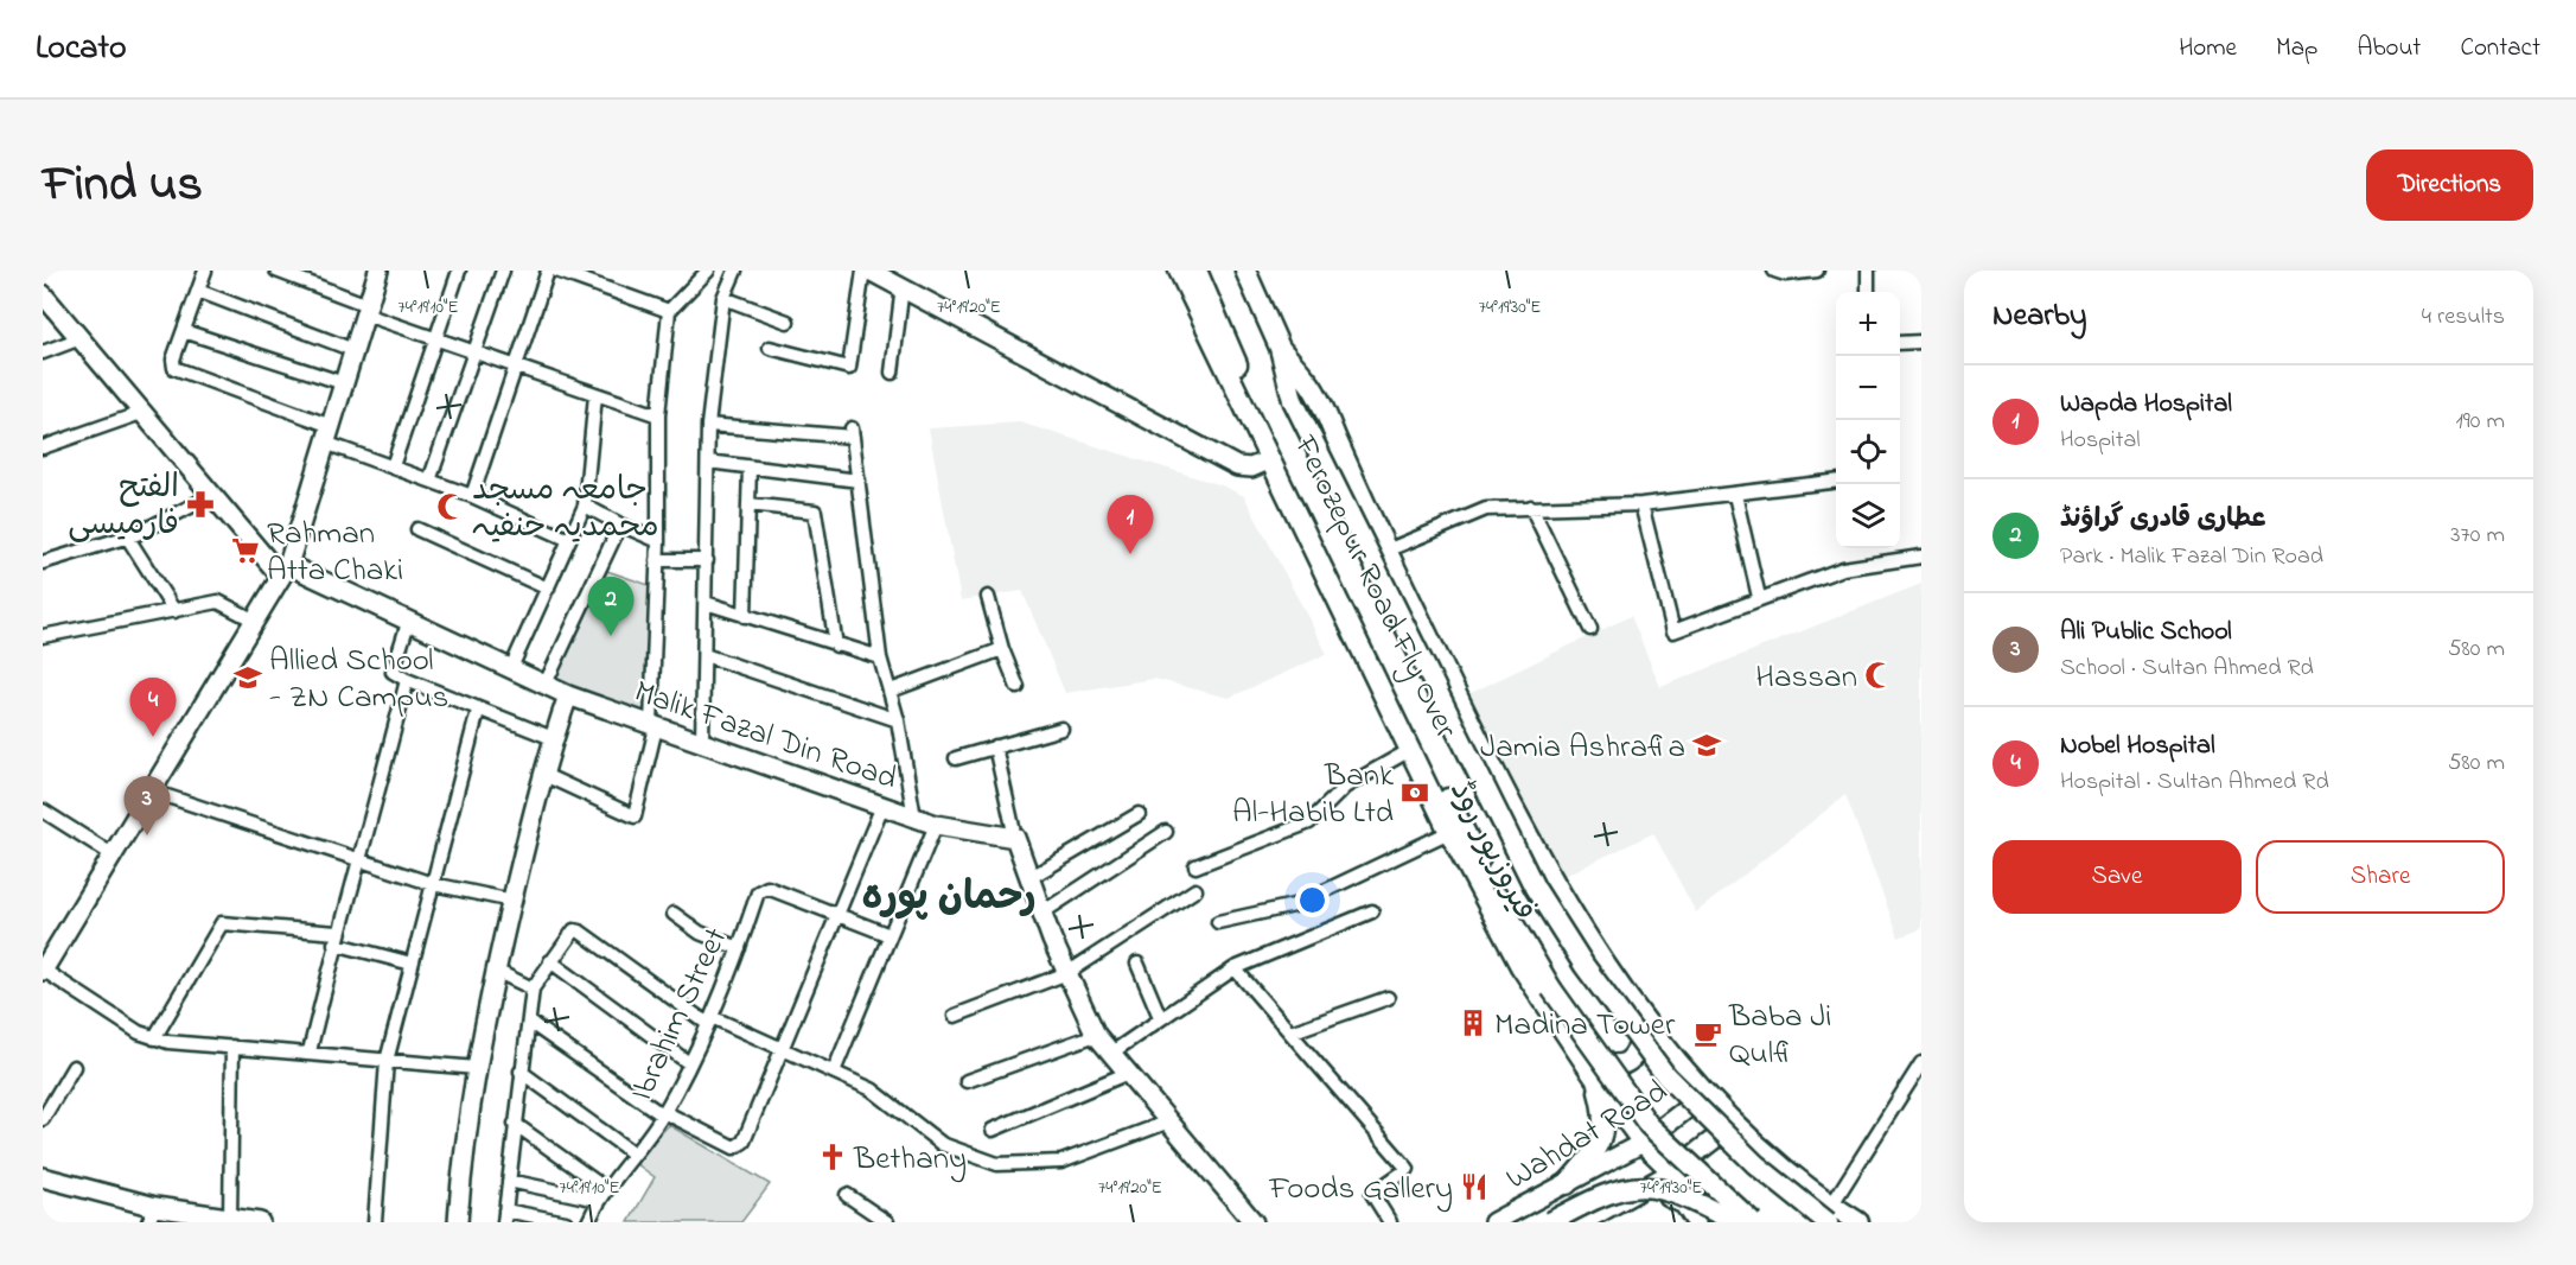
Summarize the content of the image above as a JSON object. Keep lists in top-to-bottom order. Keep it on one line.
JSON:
{"streets":{"main road":["Ferozepur Road Fly Over","فیروزپور روڈ"],"street":["Malik Fazal Din Road","Ibrahim Street","Wahdat Road"]},"crossings":[["فیروزپور روڈ","Wahdat Road"]],"districts":["رحمان پورہ"],"places":{"pharmacy":["الفتح فارمیسی"],"mosque":["جامعہ مسجد محمدیہ حنفیہ","Hassan"],"supermarket":["Rahman Atta Chaki"],"school or university":["Allied School - ZN Campus","Jamia Ashrafia"],"bank":["Bank Al-Habib Ltd"],"building":["Madina Tower"],"cafe":["Baba Ji Qulfi"],"church":["Bethany"],"restaurant":["Foods Gallery"]},"page":{"header":"Locato","nav":["Home","Map","About","Contact"],"title":"Find us","buttons":["Directions",["Save","Share"]],"heading":["Nearby","4 results"],"map_buttons":["+","−"],"list":[{"mark":"1","name":"Wapda Hospital","note":"Hospital","value":"190 m"},{"mark":"2","name":"عطاری قادری گراؤنڈ","note":"Park · Malik Fazal Din Road","value":"370 m"},{"mark":"3","name":"Ali Public School","note":"School · Sultan Ahmed Rd","value":"580 m"},{"mark":"4","name":"Nobel Hospital","note":"Hospital · Sultan Ahmed Rd","value":"580 m"}],"pins":["1","2","4","3"]},"coordinates":["74°19'10\"E","74°19'20\"E","74°19'30\"E"]}
